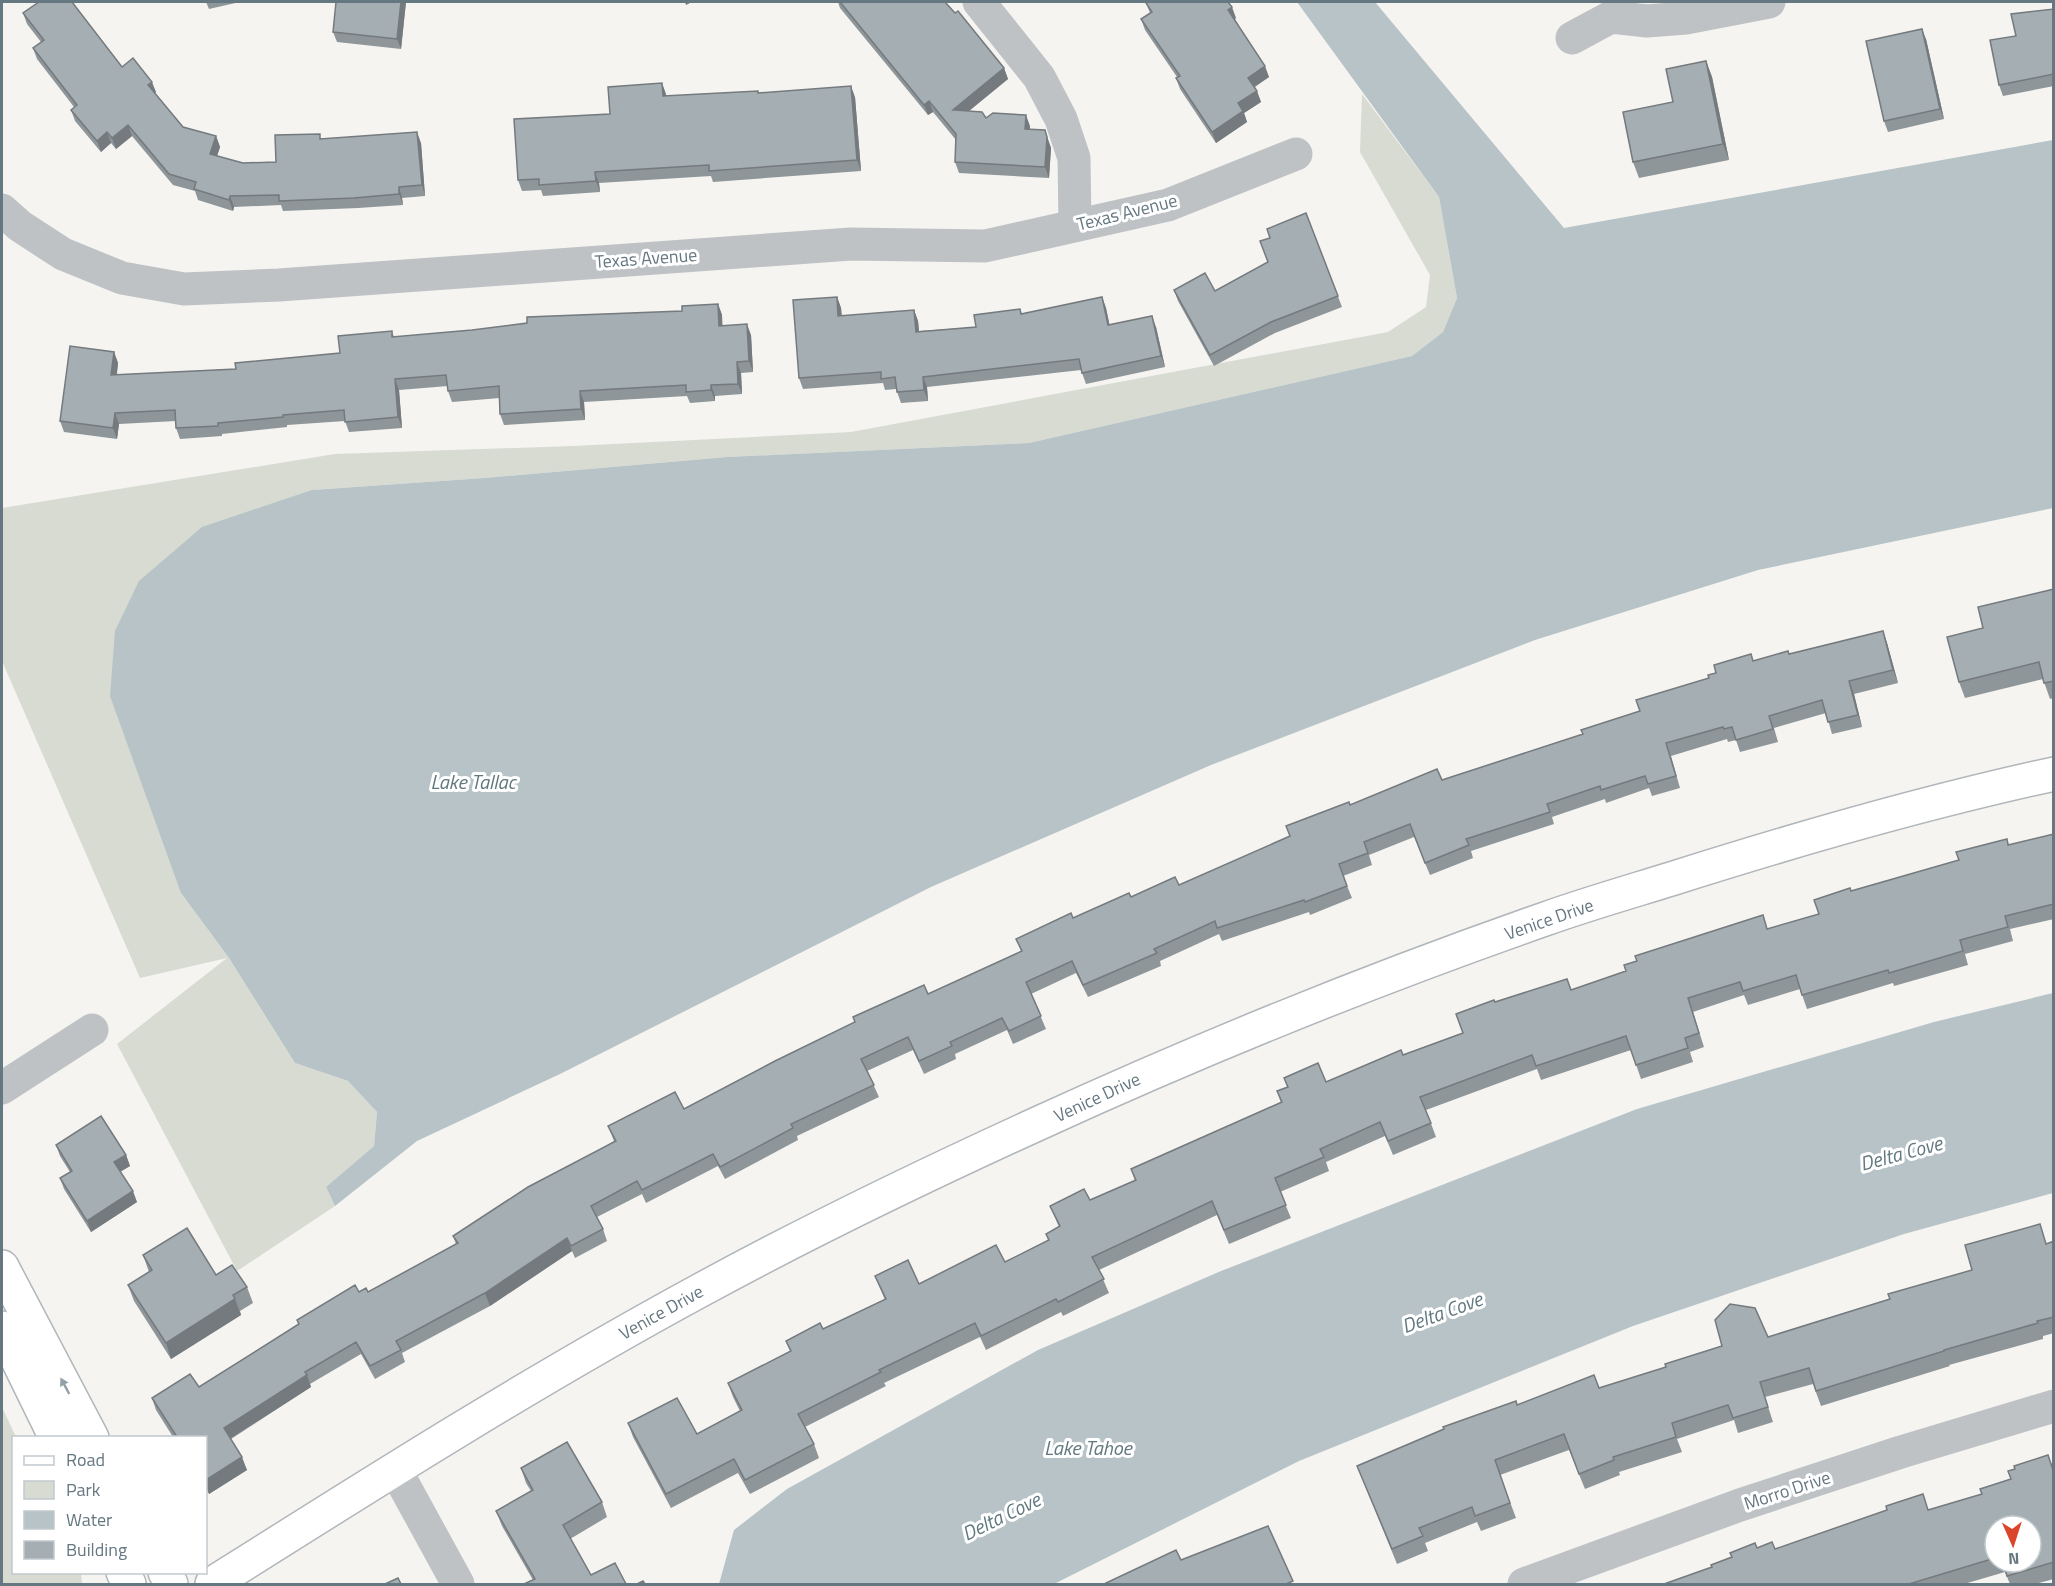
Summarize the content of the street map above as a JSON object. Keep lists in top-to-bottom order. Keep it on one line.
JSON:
{"streets":{"street":["Texas Avenue","Venice Drive","Morro Drive"]},"water":["Lake Tallac","Delta Cove","Lake Tahoe"],"legend":["Road","Park","Water","Building"],"north":"bottom"}
